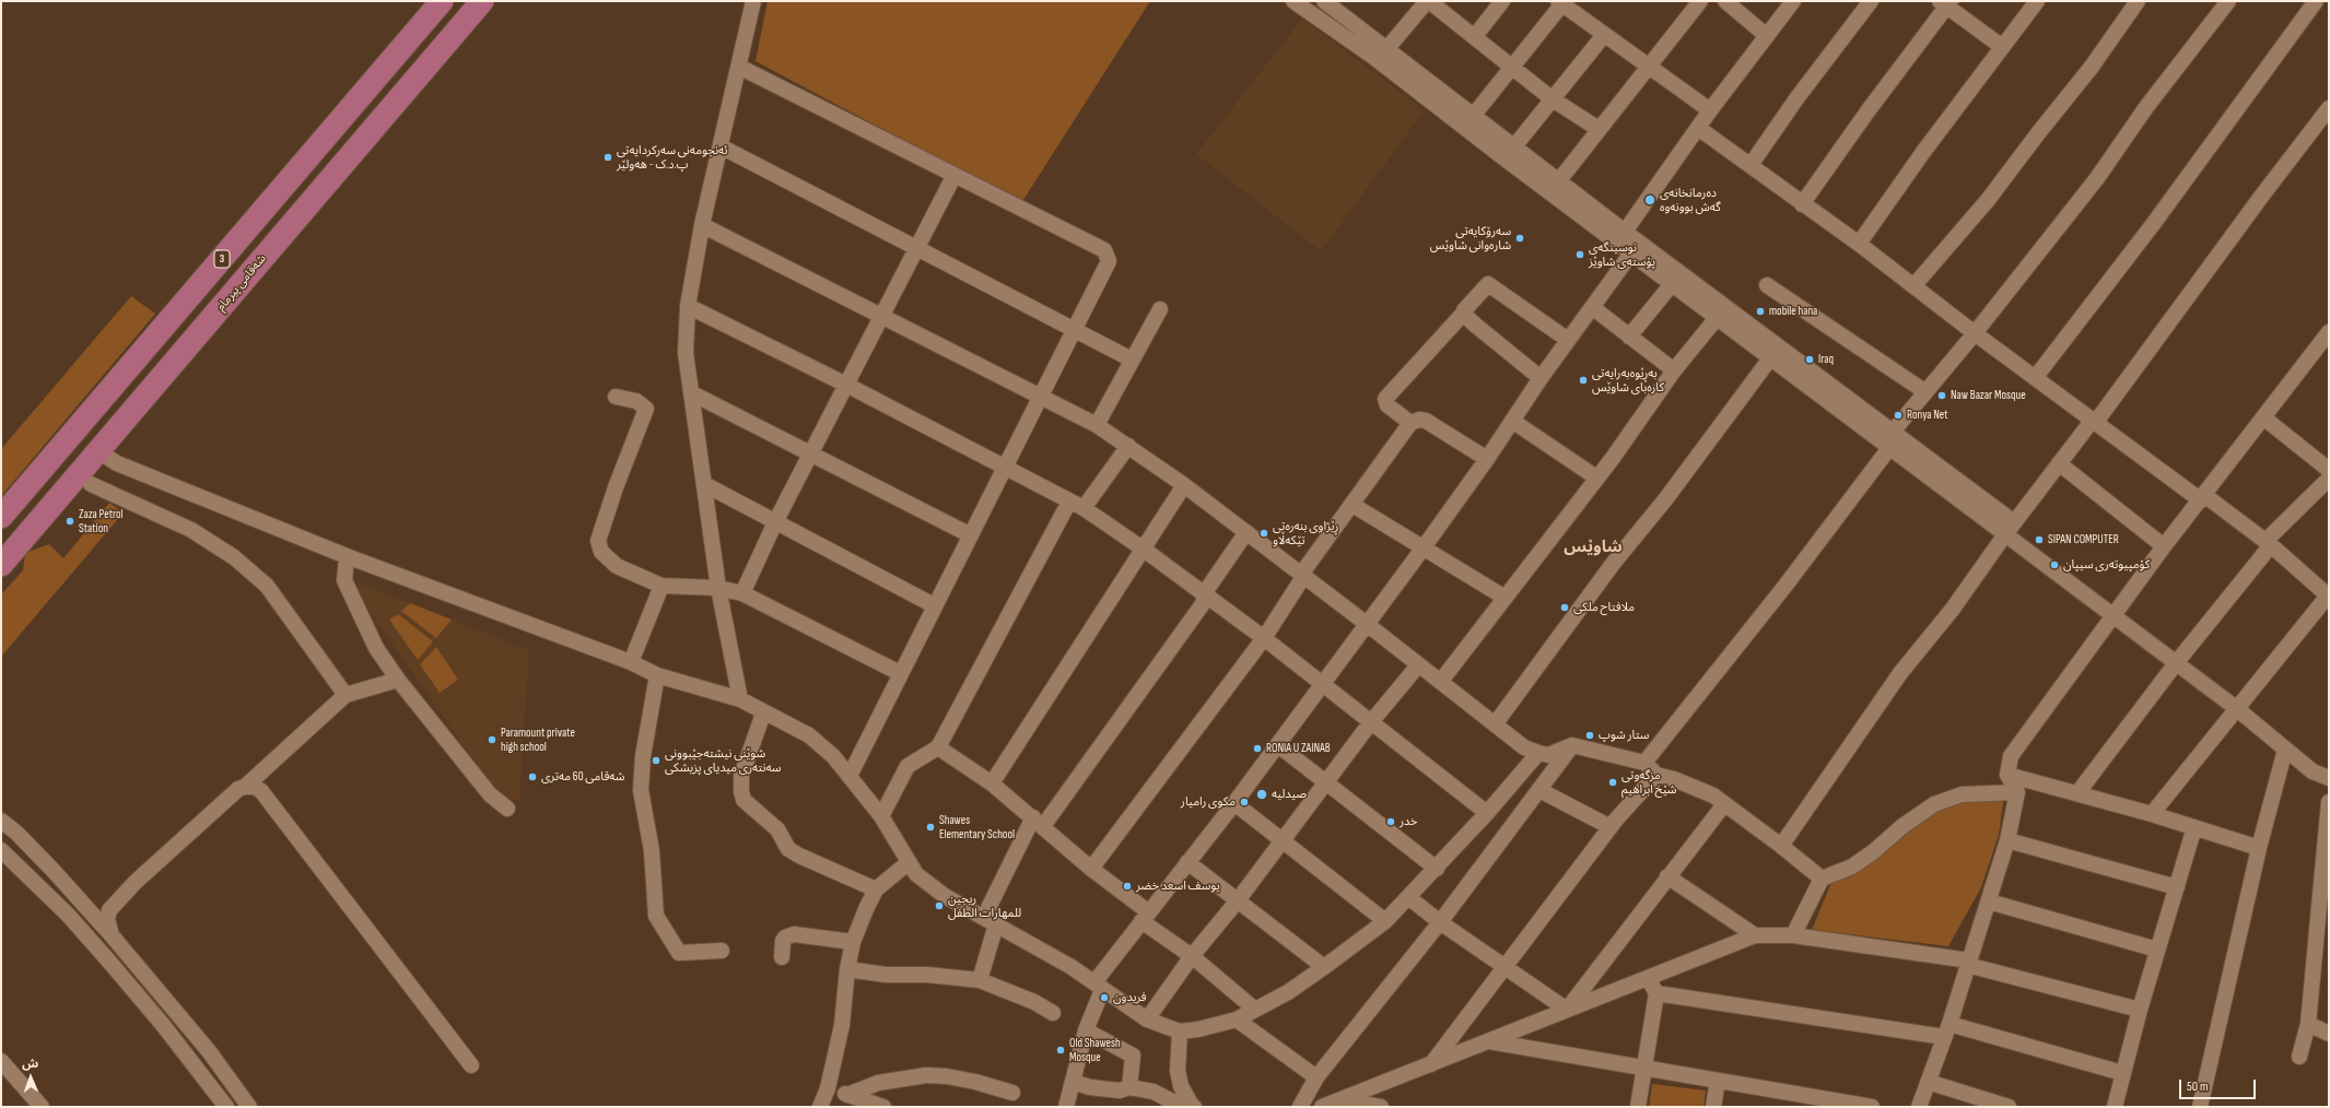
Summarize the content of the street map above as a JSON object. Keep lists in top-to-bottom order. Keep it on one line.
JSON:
{"streets":{"highway":["3","شەقامی پیرمام"]},"districts":["شاوێس"],"places":["ئەنجومەنی سەرکردایەتی پ.د.ک - هەولێر","دەرمانخانەی گەش بوونەوە","سەرۆکایەتی شارەوانی شاوێس","نوسینگەی پۆستەی شاوێز","mobile hana","Iraq","بەڕێوەبەرایەتی کارەبای شاوێس","Naw Bazar Mosque","Ronya Net","Zaza Petrol Station","ڕێژاوی بنەرەتی تێکەڵاو","SIPAN COMPUTER","کۆمپیوتەری سیپان","ملافتاح ملکی","ستار شوپ","Paramount private high school","RONIA U ZAINAB","شوێنی نیشتەجێبوونی سەنتەری میدیای پزیشکی","شەقامی 60 مەتری","مزگەوتی شێخ ابراهیم","صیدلیە","مکوی رامیار","خدر","Shawes Elementary School","يوسف اسعد خضر","ريجين للمهارات الطفل","فريدون","Old Shawesh Mosque"],"scale_bar":"50 m","north":"top"}
